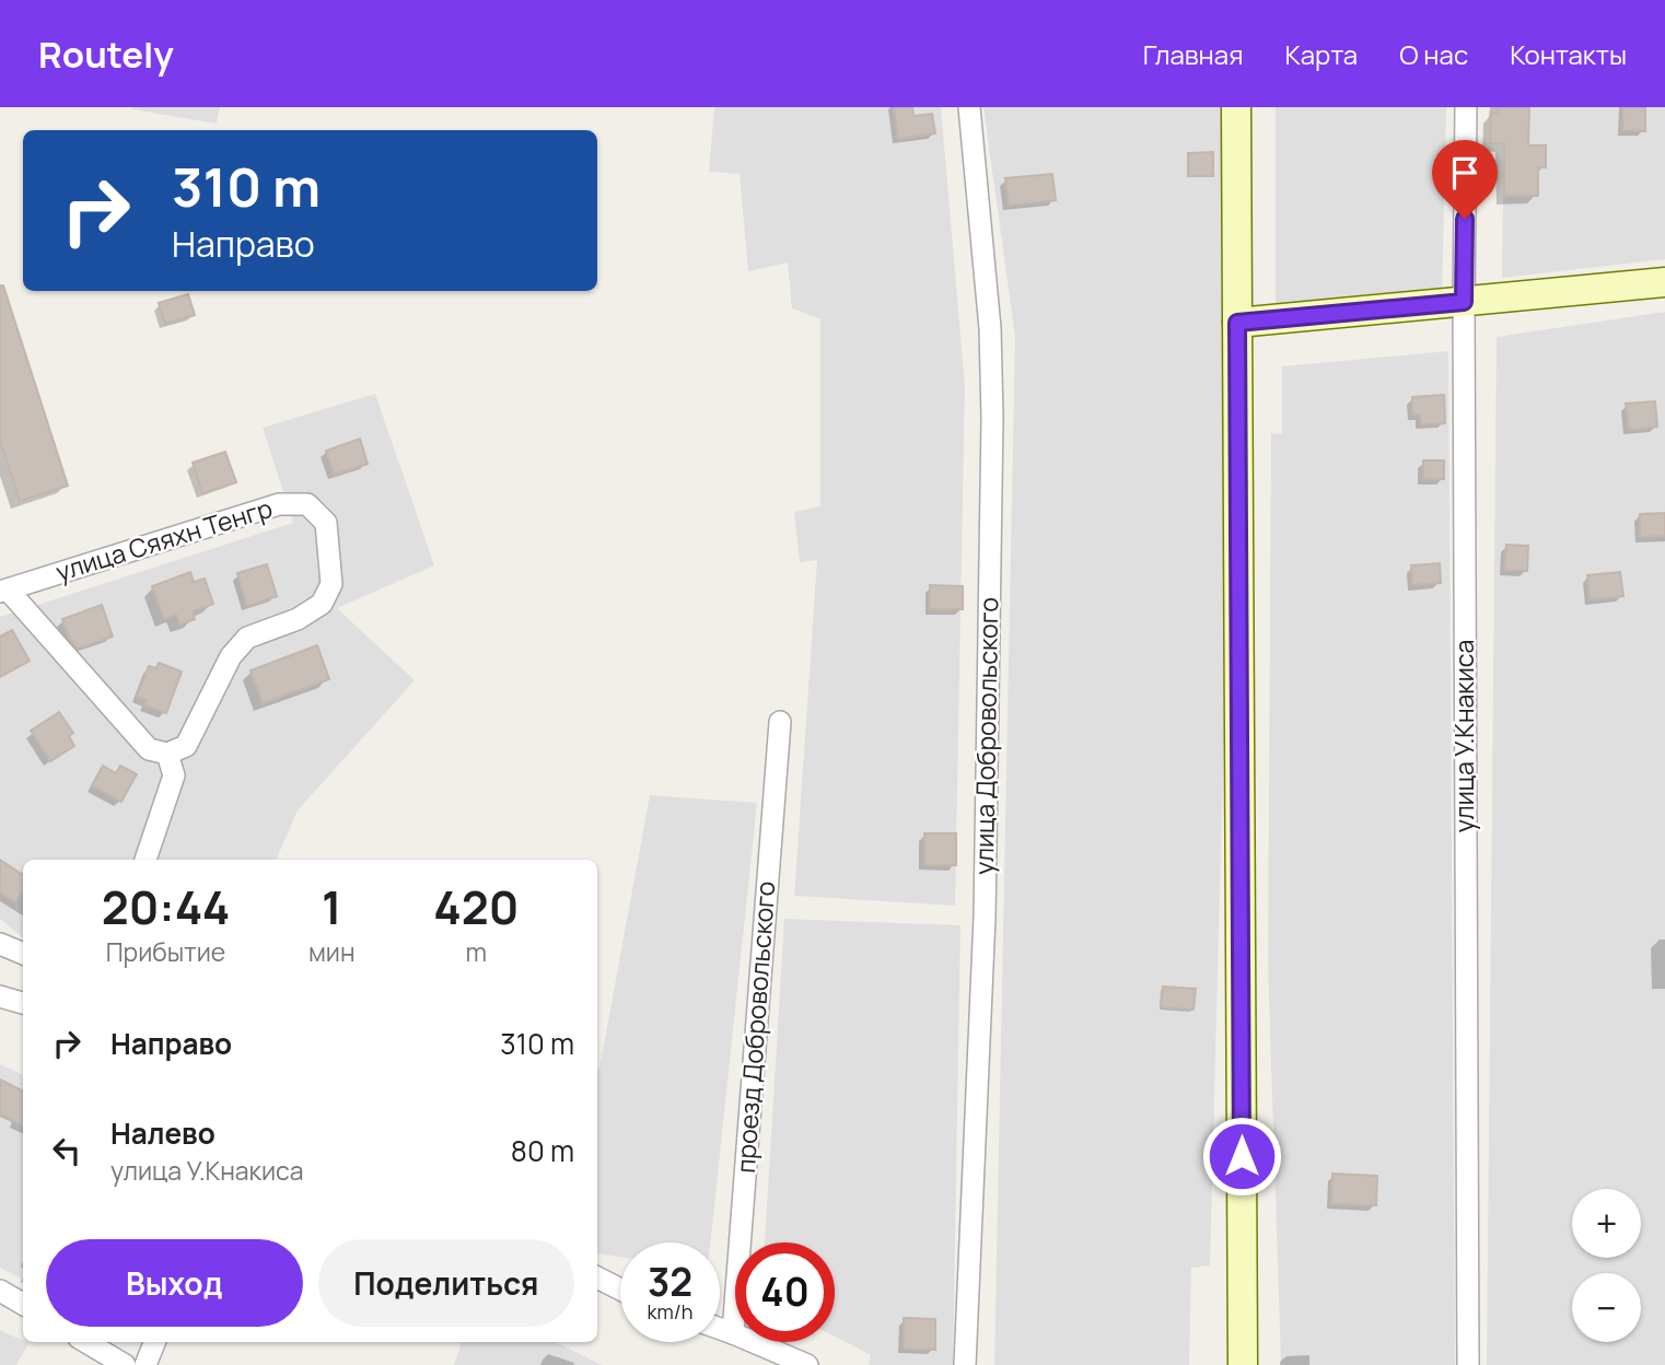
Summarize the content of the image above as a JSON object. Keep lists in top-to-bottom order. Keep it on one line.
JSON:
{"streets":{"street":["улица Сяяхн Тенгр","улица Добровольского","улица У.Кнакиса","проезд Добровольского"]},"page":{"header":"Routely","nav":["Главная","Карта","О нас","Контакты"],"turn":["310 m","Направо"],"eta":["20:44","Прибытие","1","мин","420","m"],"list":[{"name":"Направо","value":"310 m"},{"name":"Налево","note":"улица У.Кнакиса","value":"80 m"}],"map_buttons":["+","−"],"buttons":["Выход","Поделиться"],"speed":"32 km/h","limit":"40"}}
